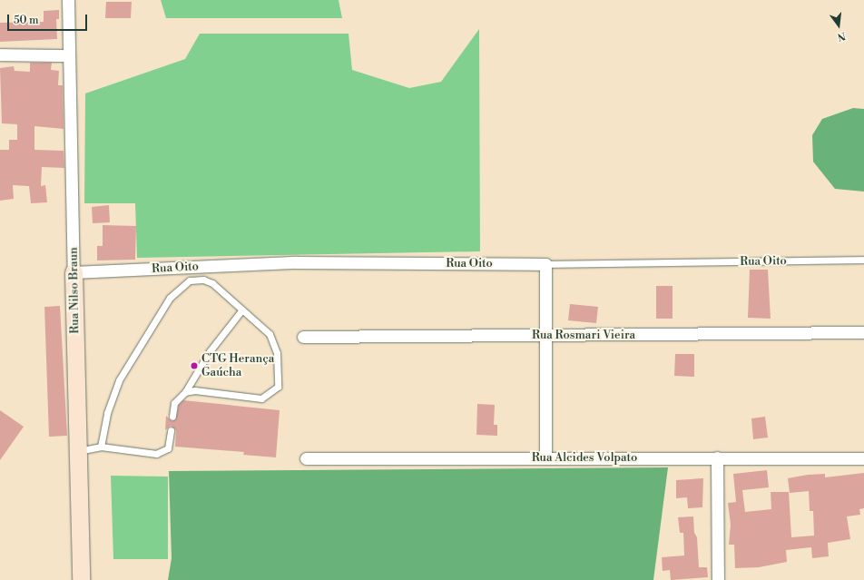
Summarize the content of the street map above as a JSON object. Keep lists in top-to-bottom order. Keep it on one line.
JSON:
{"streets":{"street":["Rua Oito","Rua Nilso Braun","Rua Rosmari Vieira","Rua Alcides Volpato"]},"crossings":[["Rua Oito","Rua Nilso Braun"]],"places":["CTG Herança Gaúcha"],"scale_bar":"50 m","north":"bottom"}
